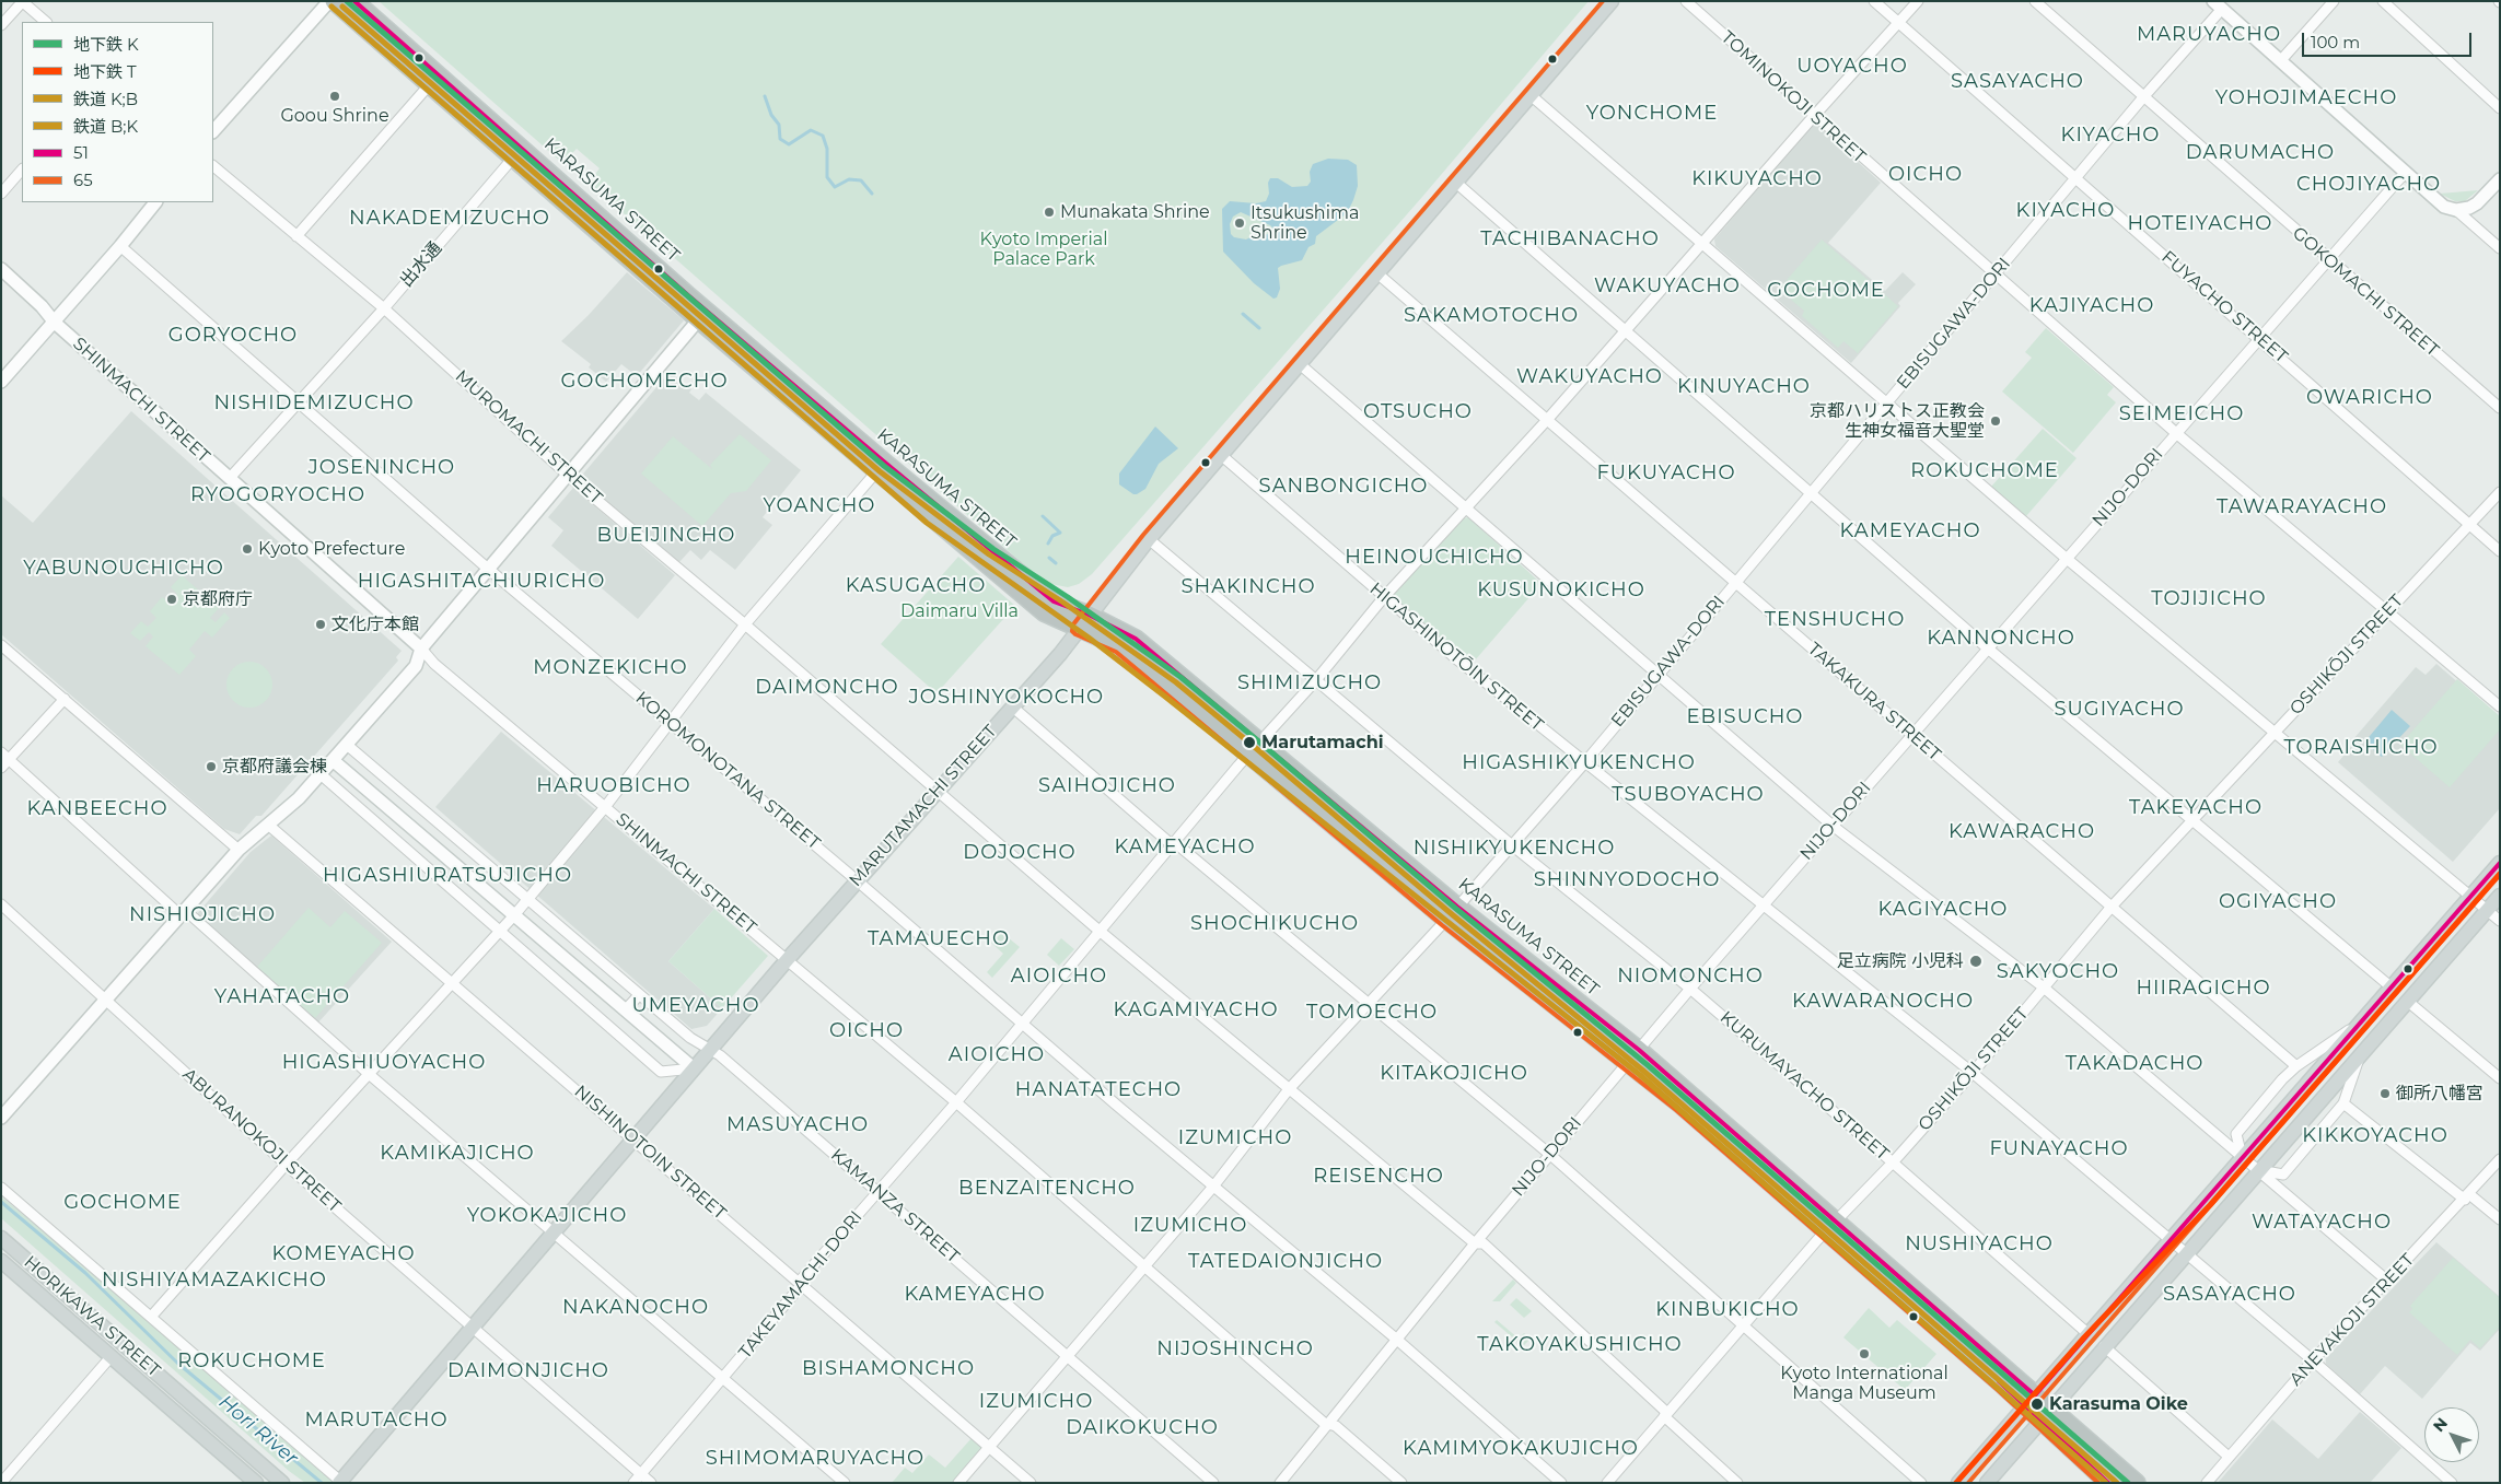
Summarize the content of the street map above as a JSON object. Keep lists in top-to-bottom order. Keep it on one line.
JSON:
{"streets":{"highway":["KARASUMA STREET"],"main road":["MARUTAMACHI STREET","HORIKAWA STREET"],"street":["TOMINOKOJI STREET","出水通","GOKOMACHI STREET","FUYACHO STREET","EBISUGAWA-DORI","SHINMACHI STREET","MUROMACHI STREET","NIJO-DORI","OSHIKŌJI STREET","HIGASHINOTŌIN STREET","TAKAKURA STREET","KOROMONOTANA STREET","KURUMAYACHO STREET","ABURANOKOJI STREET","NISHINOTOIN STREET","KAMANZA STREET","TAKEYAMACHI-DORI","ANEYAKOJI STREET"]},"crossings":[["TOMINOKOJI STREET","EBISUGAWA-DORI"],["TOMINOKOJI STREET","NIJO-DORI"],["TOMINOKOJI STREET","OSHIKŌJI STREET"],["TOMINOKOJI STREET","TAKEYAMACHI-DORI"],["KARASUMA STREET","出水通"],["KARASUMA STREET","EBISUGAWA-DORI"],["KARASUMA STREET","NIJO-DORI"],["KARASUMA STREET","OSHIKŌJI STREET"],["KARASUMA STREET","MARUTAMACHI STREET"],["KARASUMA STREET","TAKEYAMACHI-DORI"],["出水通","SHINMACHI STREET"],["出水通","MUROMACHI STREET"],["出水通","KOROMONOTANA STREET"],["GOKOMACHI STREET","EBISUGAWA-DORI"],["GOKOMACHI STREET","NIJO-DORI"],["FUYACHO STREET","EBISUGAWA-DORI"],["FUYACHO STREET","NIJO-DORI"],["FUYACHO STREET","OSHIKŌJI STREET"],["FUYACHO STREET","TAKEYAMACHI-DORI"],["EBISUGAWA-DORI","SHINMACHI STREET"],["EBISUGAWA-DORI","MUROMACHI STREET"],["EBISUGAWA-DORI","HIGASHINOTŌIN STREET"],["EBISUGAWA-DORI","TAKAKURA STREET"],["EBISUGAWA-DORI","KOROMONOTANA STREET"],["EBISUGAWA-DORI","KURUMAYACHO STREET"],["EBISUGAWA-DORI","NISHINOTOIN STREET"],["EBISUGAWA-DORI","KAMANZA STREET"],["SHINMACHI STREET","NIJO-DORI"],["SHINMACHI STREET","MARUTAMACHI STREET"],["SHINMACHI STREET","TAKEYAMACHI-DORI"],["MUROMACHI STREET","NIJO-DORI"],["MUROMACHI STREET","OSHIKŌJI STREET"],["MUROMACHI STREET","MARUTAMACHI STREET"],["MUROMACHI STREET","TAKEYAMACHI-DORI"],["NIJO-DORI","HIGASHINOTŌIN STREET"],["NIJO-DORI","TAKAKURA STREET"],["NIJO-DORI","KURUMAYACHO STREET"],["OSHIKŌJI STREET","HIGASHINOTŌIN STREET"],["OSHIKŌJI STREET","TAKAKURA STREET"],["OSHIKŌJI STREET","KURUMAYACHO STREET"],["HIGASHINOTŌIN STREET","MARUTAMACHI STREET"],["HIGASHINOTŌIN STREET","TAKEYAMACHI-DORI"],["HIGASHINOTŌIN STREET","ANEYAKOJI STREET"],["TAKAKURA STREET","MARUTAMACHI STREET"],["TAKAKURA STREET","TAKEYAMACHI-DORI"],["KOROMONOTANA STREET","MARUTAMACHI STREET"],["KOROMONOTANA STREET","TAKEYAMACHI-DORI"],["MARUTAMACHI STREET","ABURANOKOJI STREET"],["MARUTAMACHI STREET","NISHINOTOIN STREET"],["MARUTAMACHI STREET","KAMANZA STREET"],["ABURANOKOJI STREET","TAKEYAMACHI-DORI"],["NISHINOTOIN STREET","TAKEYAMACHI-DORI"],["KAMANZA STREET","TAKEYAMACHI-DORI"]],"districts":["MARUYACHO","UOYACHO","SASAYACHO","YOHOJIMAECHO","YONCHOME","KIYACHO","DARUMACHO","OICHO","KIKUYACHO","CHOJIYACHO","KIYACHO","NAKADEMIZUCHO","HOTEIYACHO","TACHIBANACHO","WAKUYACHO","GOCHOME","KAJIYACHO","SAKAMOTOCHO","GORYOCHO","WAKUYACHO","GOCHOMECHO","KINUYACHO","OWARICHO","NISHIDEMIZUCHO","OTSUCHO","SEIMEICHO","JOSENINCHO","ROKUCHOME","FUKUYACHO","SANBONGICHO","RYOGORYOCHO","YOANCHO","TAWARAYACHO","KAMEYACHO","BUEIJINCHO","HEINOUCHICHO","YABUNOUCHICHO","HIGASHITACHIURICHO","KASUGACHO","SHAKINCHO","KUSUNOKICHO","TOJIJICHO","TENSHUCHO","KANNONCHO","MONZEKICHO","SHIMIZUCHO","DAIMONCHO","JOSHINYOKOCHO","SUGIYACHO","EBISUCHO","TORAISHICHO","HIGASHIKYUKENCHO","HARUOBICHO","SAIHOJICHO","TSUBOYACHO","TAKEYACHO","KANBEECHO","KAWARACHO","KAMEYACHO","NISHIKYUKENCHO","DOJOCHO","HIGASHIURATSUJICHO","SHINNYODOCHO","OGIYACHO","KAGIYACHO","NISHIOJICHO","SHOCHIKUCHO","TAMAUECHO","SAKYOCHO","AIOICHO","NIOMONCHO","HIIRAGICHO","YAHATACHO","KAWARANOCHO","UMEYACHO","KAGAMIYACHO","TOMOECHO","OICHO","AIOICHO","HIGASHIUOYACHO","TAKADACHO","KITAKOJICHO","HANATATECHO","MASUYACHO","KIKKOYACHO","IZUMICHO","FUNAYACHO","KAMIKAJICHO","REISENCHO","BENZAITENCHO","GOCHOME","YOKOKAJICHO","WATAYACHO","IZUMICHO","NUSHIYACHO","KOMEYACHO","TATEDAIONJICHO","NISHIYAMAZAKICHO","KAMEYACHO","SASAYACHO","NAKANOCHO","KINBUKICHO","TAKOYAKUSHICHO","NIJOSHINCHO","ROKUCHOME","BISHAMONCHO","DAIMONJICHO","IZUMICHO","MARUTACHO","DAIKOKUCHO","KAMIMYOKAKUJICHO","SHIMOMARUYACHO"],"water":["Hori River"],"parks":["Kyoto Imperial Palace Park","Daimaru Villa"],"places":["Goou Shrine","Munakata Shrine","Itsukushima Shrine","京都ハリストス正教会 生神女福音大聖堂","Kyoto Prefecture","京都府庁","文化庁本館","Marutamachi","京都府議会棟","足立病院 小児科","御所八幡宮","Kyoto International Manga Museum","Karasuma Oike"],"lines":["metro line K","transit line 51","transit line 65","rail line K;B","rail line B;K","metro line T"],"legend":["地下鉄 K","地下鉄 T","鉄道 K;B","鉄道 B;K","51","65"],"scale_bar":"100 m","north":"top left"}
